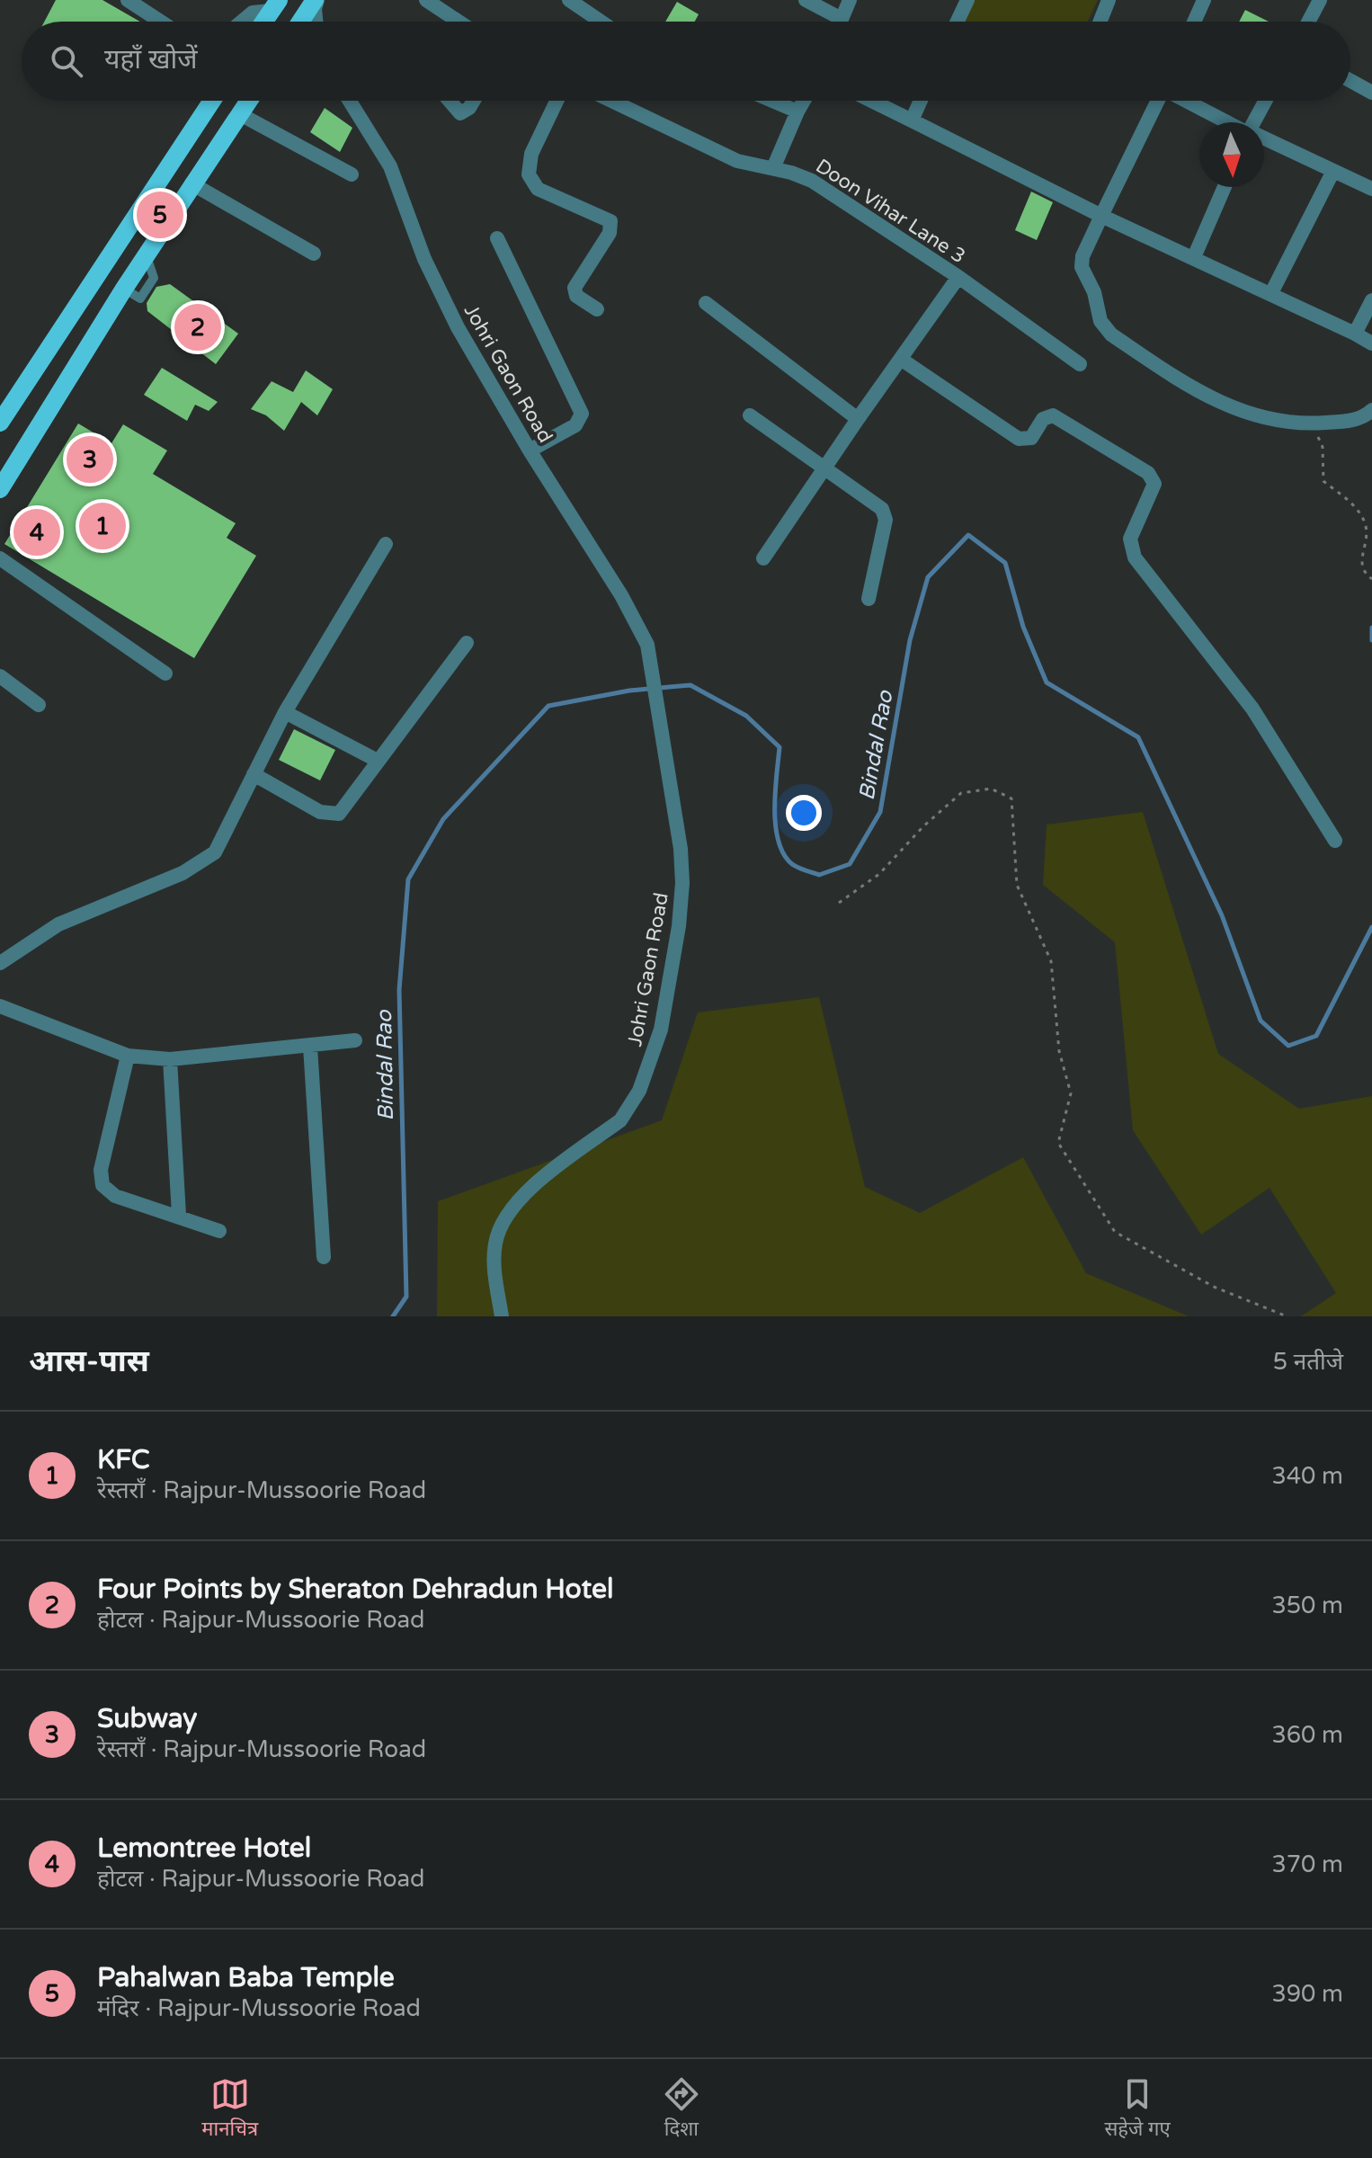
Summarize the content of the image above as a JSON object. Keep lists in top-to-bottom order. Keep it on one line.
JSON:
{"streets":{"street":["Doon Vihar Lane 3","Johri Gaon Road"]},"water":["Bindal Rao"],"north":"bottom","page":{"search":"यहाँ खोजें","pins":["5","2","3","1","4"],"heading":["आस-पास","5 नतीजे"],"list":[{"mark":"1","name":"KFC","note":"रेस्तराँ · Rajpur-Mussoorie Road","value":"340 m"},{"mark":"2","name":"Four Points by Sheraton Dehradun Hotel","note":"होटल · Rajpur-Mussoorie Road","value":"350 m"},{"mark":"3","name":"Subway","note":"रेस्तराँ · Rajpur-Mussoorie Road","value":"360 m"},{"mark":"4","name":"Lemontree Hotel","note":"होटल · Rajpur-Mussoorie Road","value":"370 m"},{"mark":"5","name":"Pahalwan Baba Temple","note":"मंदिर · Rajpur-Mussoorie Road","value":"390 m"}],"nav":["मानचित्र","दिशा","सहेजे गए"]}}
